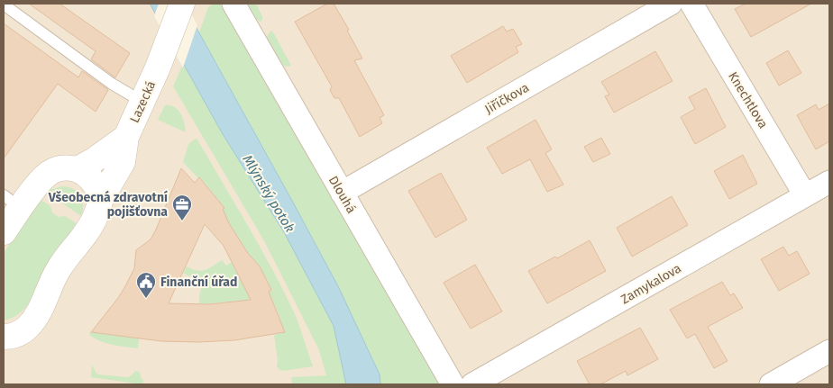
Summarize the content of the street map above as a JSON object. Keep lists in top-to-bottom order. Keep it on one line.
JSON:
{"streets":{"main road":["Lazecká"],"street":["Jiříčkova","Knechtlova","Dlouhá","Zamykalova"]},"crossings":[["Jiříčkova","Dlouhá"],["Knechtlova","Zamykalova"]],"water":["Mlýnský potok"],"places":{"office":["Všeobecná zdravotní pojišťovna"],"public building":["Finanční úřad"]}}
